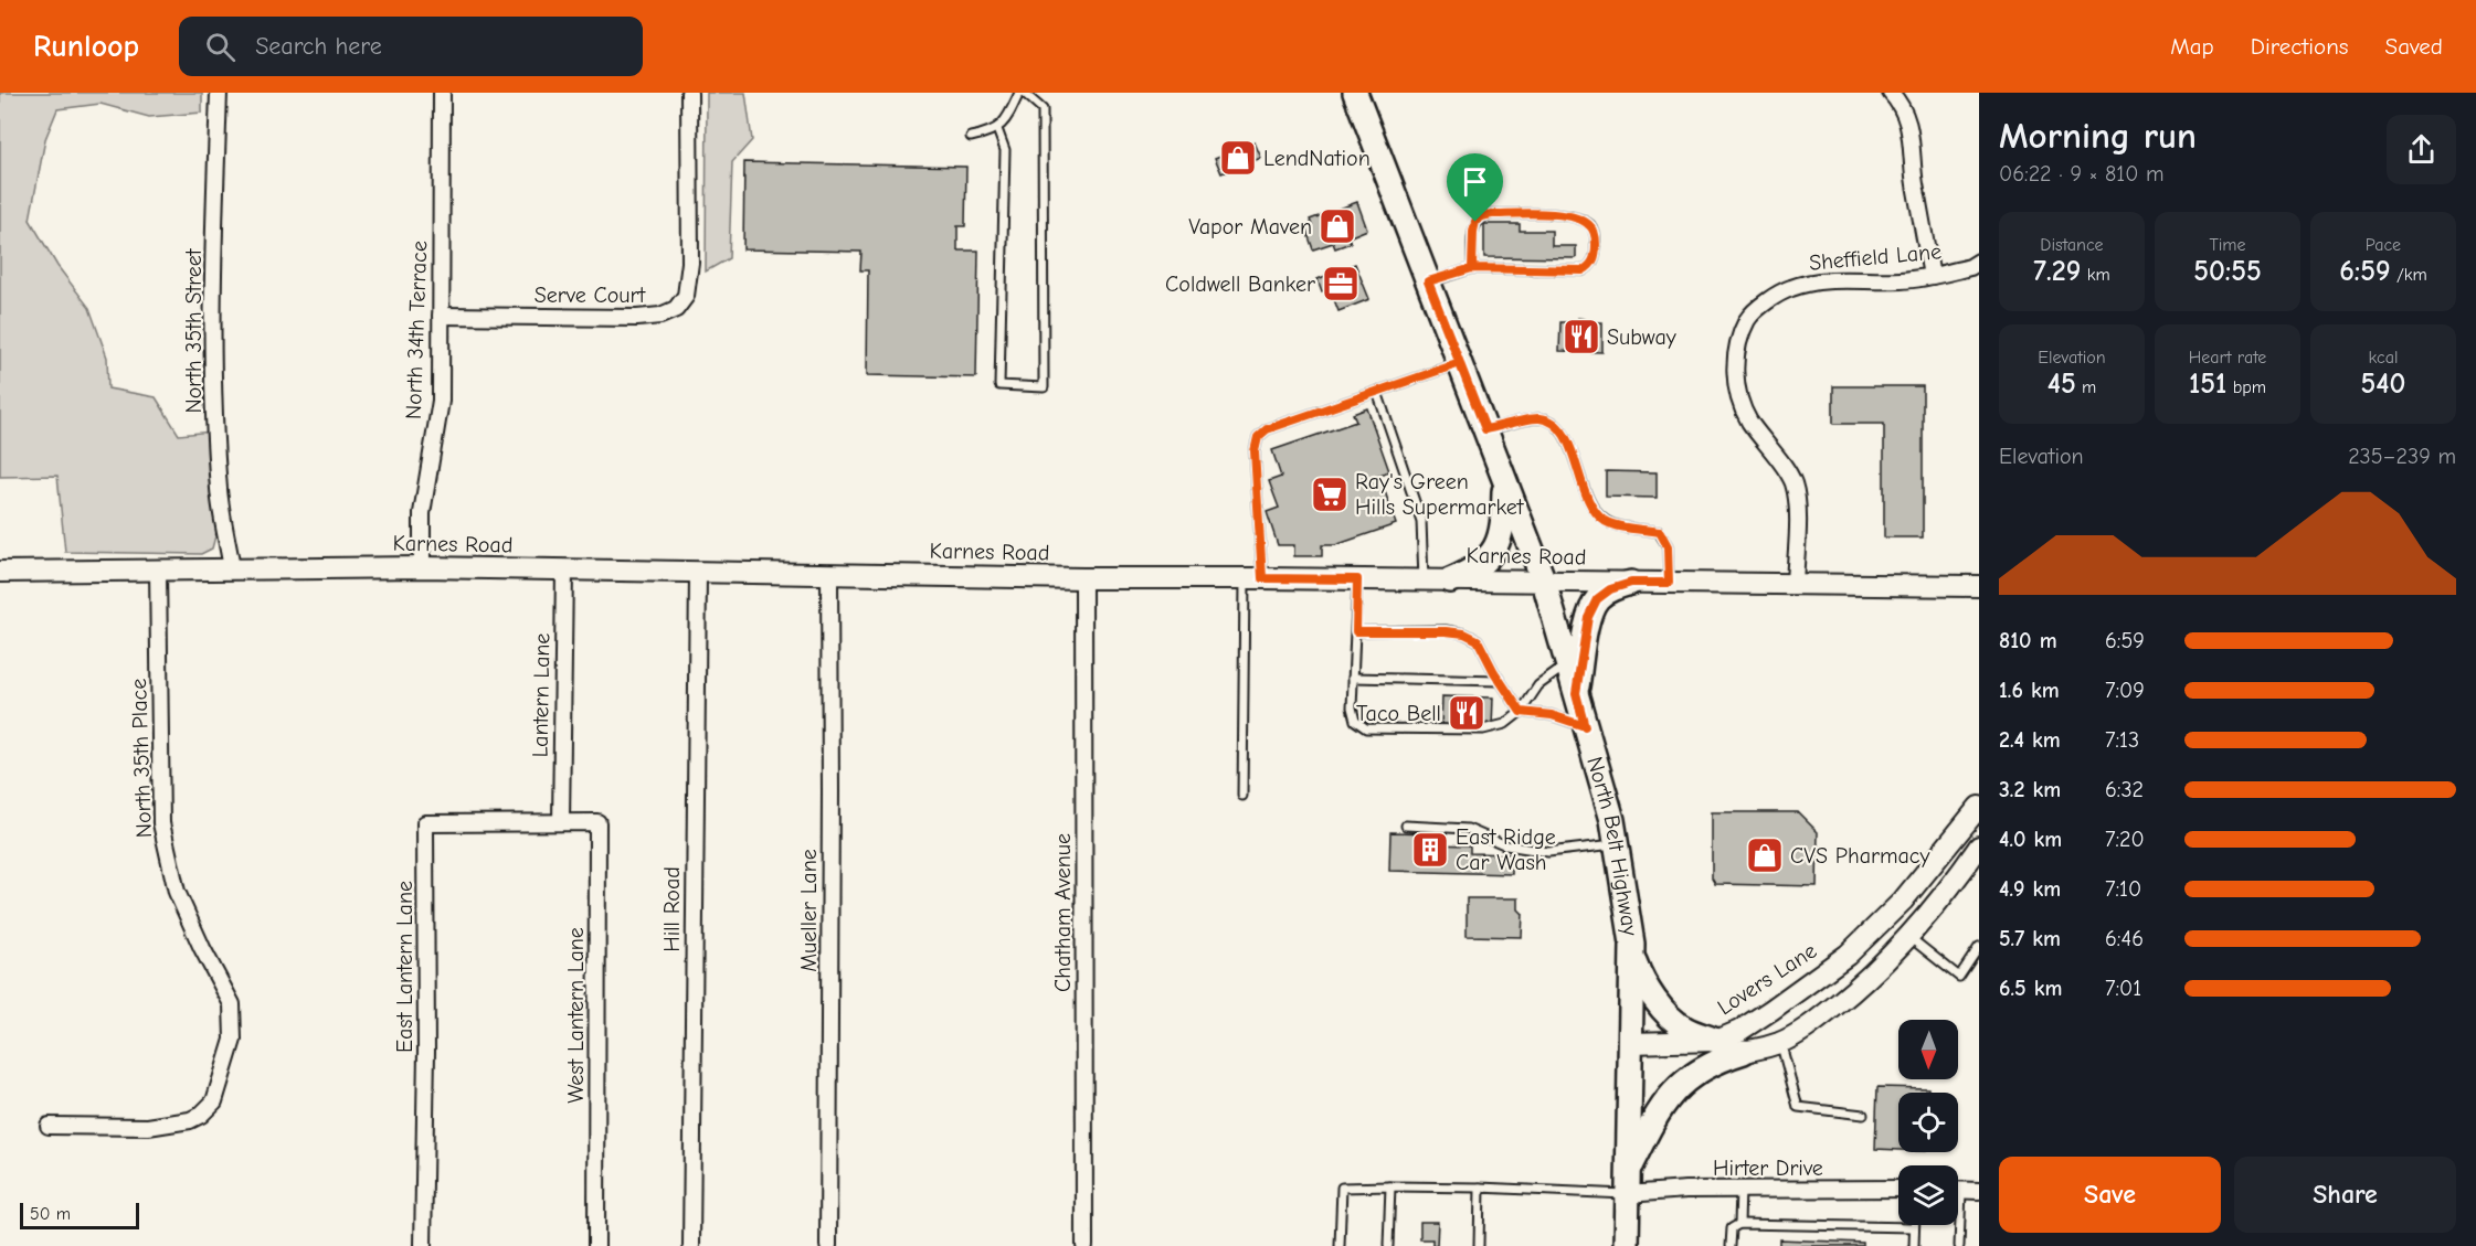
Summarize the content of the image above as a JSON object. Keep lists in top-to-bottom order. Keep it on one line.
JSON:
{"streets":{"main road":["North Belt Highway"],"street":["Sheffield Lane","Serve Court","North 34th Terrace","North 35th Street","Karnes Road","Lantern Lane","North 35th Place","Hill Road","Mueller Lane","Chatham Avenue","East Lantern Lane","Lovers Lane","West Lantern Lane","Hirter Drive"]},"crossings":[["Sheffield Lane","Karnes Road"],["Serve Court","North 34th Terrace"],["North 34th Terrace","Karnes Road"],["North 35th Street","Karnes Road"],["Karnes Road","Lantern Lane"],["Karnes Road","North 35th Place"],["Karnes Road","North Belt Highway"],["Karnes Road","Hill Road"],["Karnes Road","Mueller Lane"],["Karnes Road","Chatham Avenue"],["Lantern Lane","East Lantern Lane"],["Lantern Lane","West Lantern Lane"],["North Belt Highway","Lovers Lane"],["North Belt Highway","Hirter Drive"],["East Lantern Lane","West Lantern Lane"]],"places":{"shop":["LendNation","Vapor Maven","CVS Pharmacy"],"office":["Coldwell Banker"],"restaurant":["Subway","Taco Bell"],"supermarket":["Ray's Green Hills Supermarket"],"building":["East Ridge Car Wash"]},"scale_bar":"50 m","north":"bottom","page":{"header":"Runloop","search":"Search here","nav":["Map","Directions","Saved"],"heading":["Morning run","06:22 · 9 × 810 m"],"stats":[["Distance","7.29 km"],["Time","50:55"],["Pace","6:59 /km"],["Elevation","45 m"],["Heart rate","151 bpm"],["kcal","540"]],"chart":["Elevation","235–239 m"],"list":[{"name":"810 m","note":"6:59"},{"name":"1.6 km","note":"7:09"},{"name":"2.4 km","note":"7:13"},{"name":"3.2 km","note":"6:32"},{"name":"4.0 km","note":"7:20"},{"name":"4.9 km","note":"7:10"},{"name":"5.7 km","note":"6:46"},{"name":"6.5 km","note":"7:01"}],"buttons":["Save","Share"],"scale":"50 m"}}
